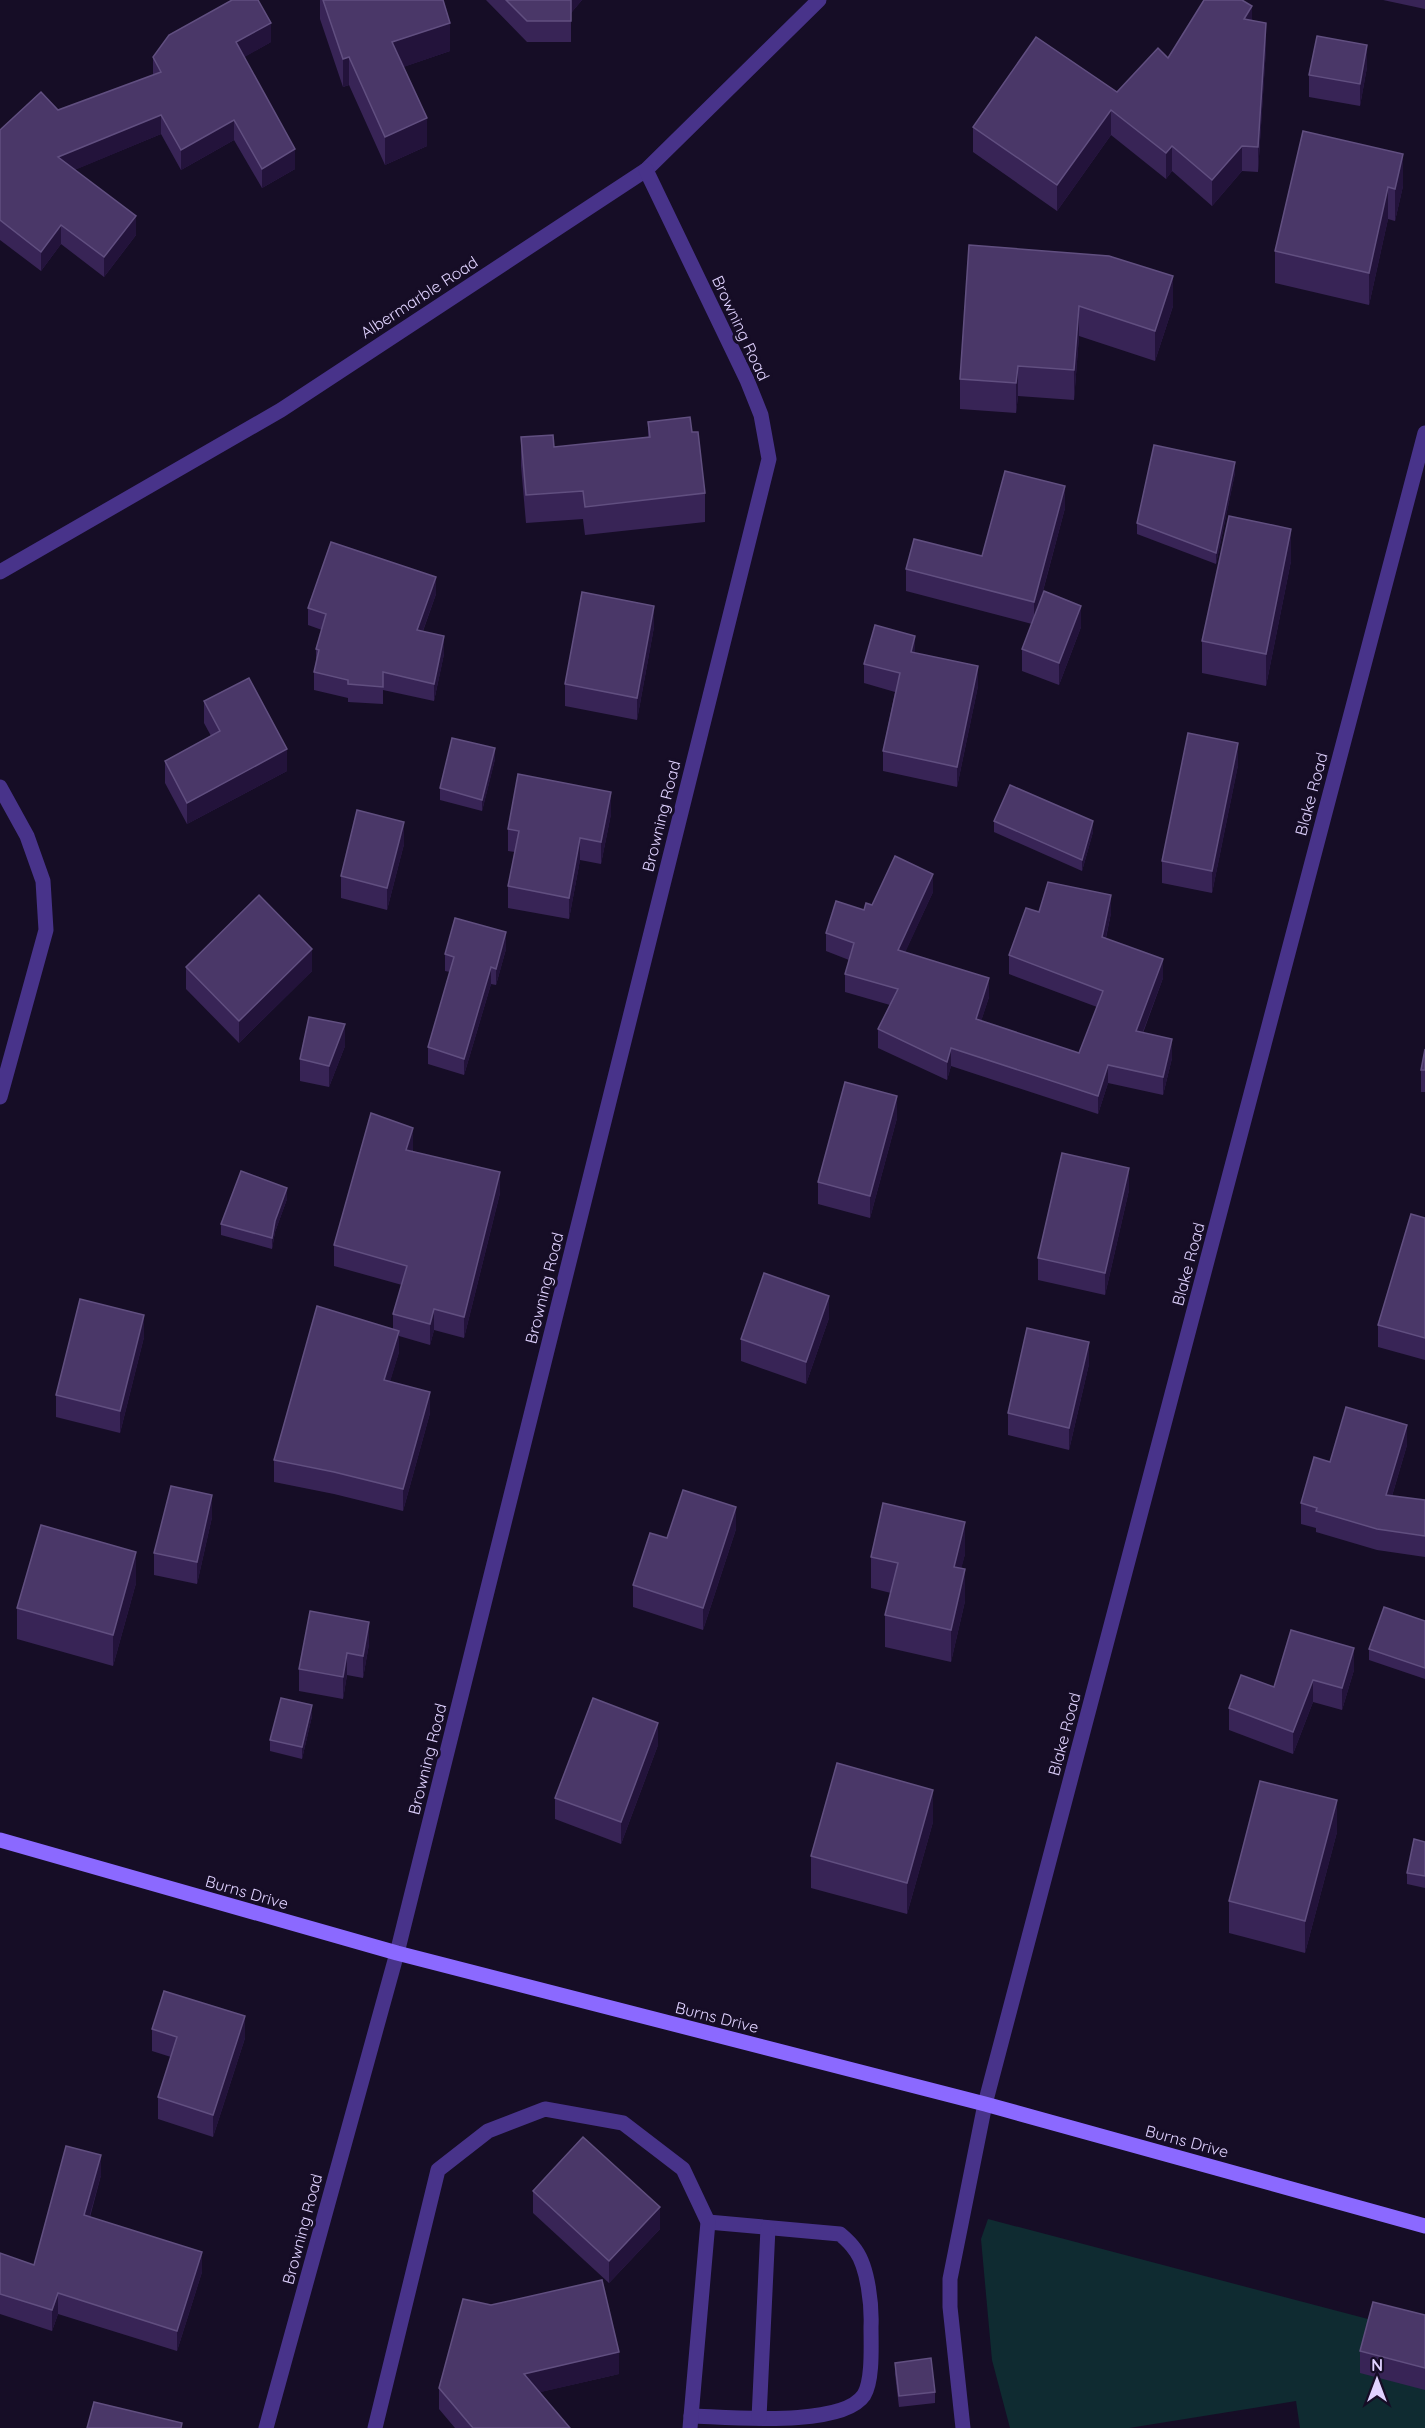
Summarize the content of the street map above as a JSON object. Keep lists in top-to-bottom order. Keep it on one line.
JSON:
{"streets":{"main road":["Burns Drive"],"street":["Albermarble Road","Browning Road","Blake Road"]},"crossings":[["Albermarble Road","Browning Road"],["Browning Road","Burns Drive"],["Blake Road","Burns Drive"]],"north":"top"}
